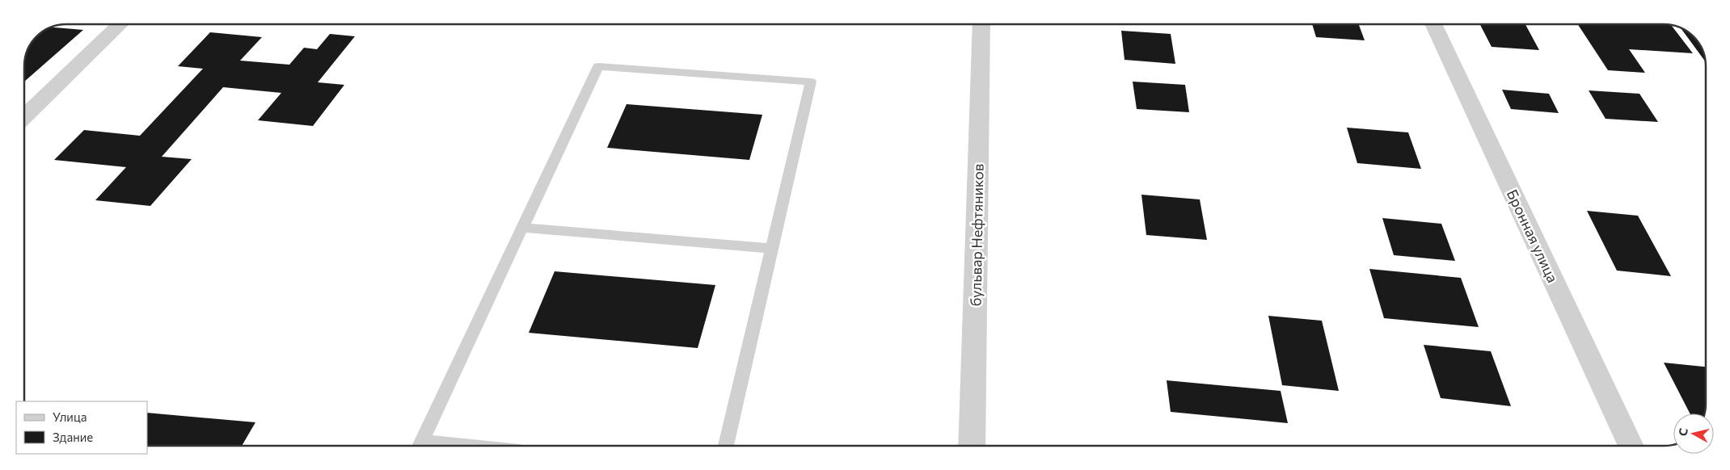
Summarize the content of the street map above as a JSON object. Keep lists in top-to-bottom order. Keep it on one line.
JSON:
{"streets":{"street":["бульвар Нефтяников","Бронная улица"]},"legend":["Улица","Здание"],"north":"left"}
